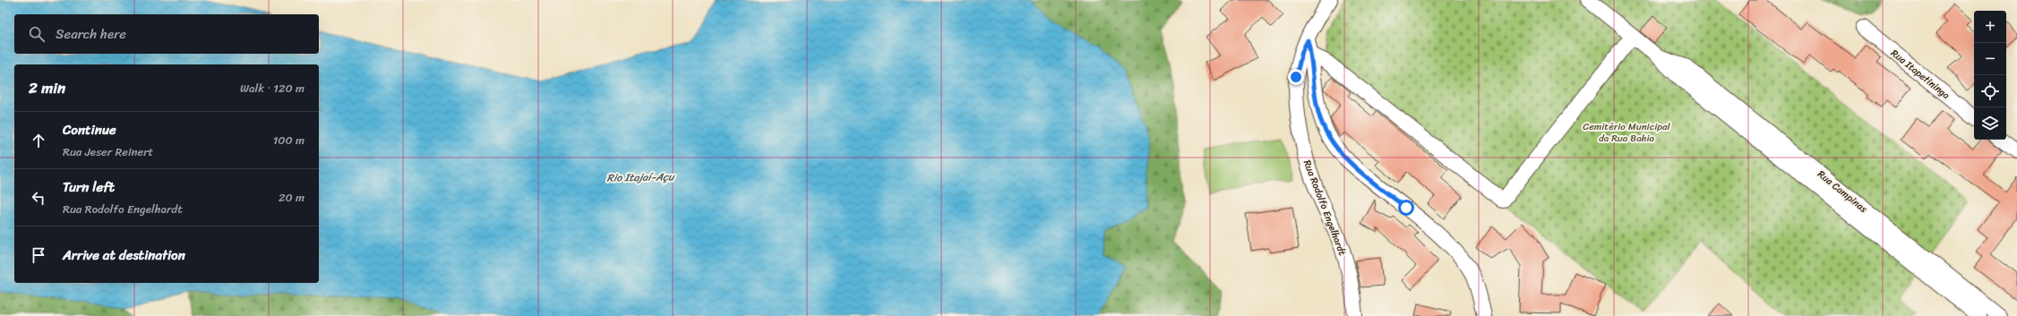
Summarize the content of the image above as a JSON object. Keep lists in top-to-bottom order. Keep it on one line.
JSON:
{"streets":{"street":["Rua Itapetininga","Rua Campinas","Rua Rodolfo Engelhardt"]},"water":["Rio Itajaí-Açu"],"parks":["Cemitério Municipal da Rua Bahia"],"page":{"map_buttons":["+","−"],"search":"Search here","heading":["2 min","Walk · 120 m"],"list":[["Continue","Rua Jeser Reinert","100 m"],["Turn left","Rua Rodolfo Engelhardt","20 m"],"Arrive at destination"]}}
